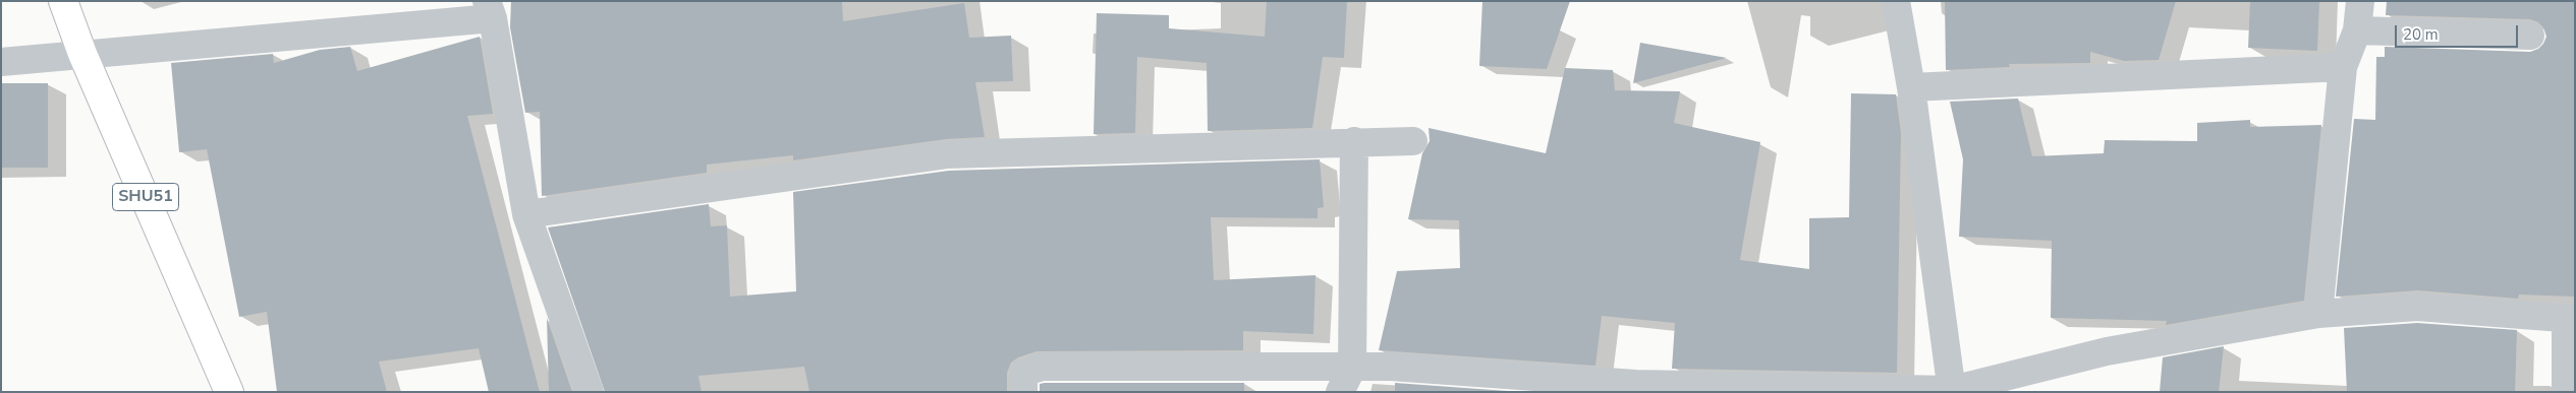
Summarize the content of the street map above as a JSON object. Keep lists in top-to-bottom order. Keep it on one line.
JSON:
{"streets":{"main road":["SHU51"]},"scale_bar":"20 m"}
